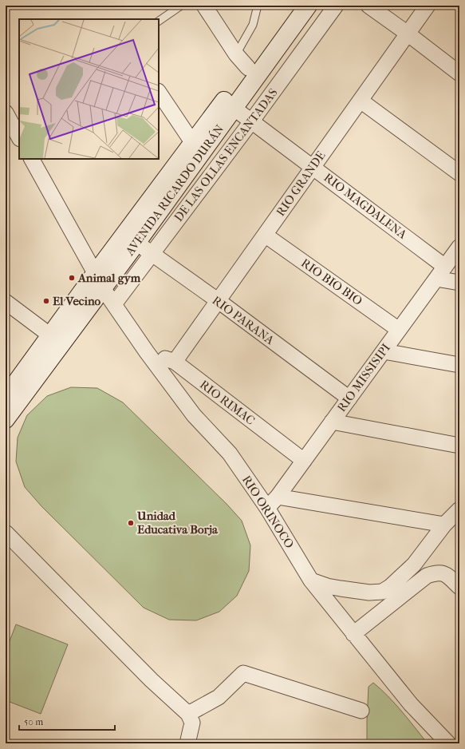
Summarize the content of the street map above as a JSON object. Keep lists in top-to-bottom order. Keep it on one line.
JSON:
{"streets":{"street":["DE LAS OLLAS ENCANTADAS","RIO GRANDE","AVENIDA RICARDO DURÁN","RIO MAGDALENA","RIO BIO BIO","RIO PARANA","RIO MISSISIPI","RIO RIMAC","RIO ORINOCO"]},"crossings":[["DE LAS OLLAS ENCANTADAS","RIO MAGDALENA"],["DE LAS OLLAS ENCANTADAS","RIO PARANA"],["DE LAS OLLAS ENCANTADAS","RIO ORINOCO"],["RIO GRANDE","RIO MAGDALENA"],["RIO GRANDE","RIO BIO BIO"],["RIO GRANDE","RIO PARANA"],["RIO GRANDE","RIO RIMAC"],["AVENIDA RICARDO DURÁN","RIO MAGDALENA"],["AVENIDA RICARDO DURÁN","RIO PARANA"],["AVENIDA RICARDO DURÁN","RIO ORINOCO"],["RIO MAGDALENA","RIO MISSISIPI"],["RIO BIO BIO","RIO MISSISIPI"],["RIO PARANA","RIO MISSISIPI"],["RIO MISSISIPI","RIO RIMAC"],["RIO MISSISIPI","RIO ORINOCO"],["RIO RIMAC","RIO ORINOCO"]],"places":["Animal gym","El Vecino","Unidad Educativa Borja"],"scale_bar":"50 m"}
